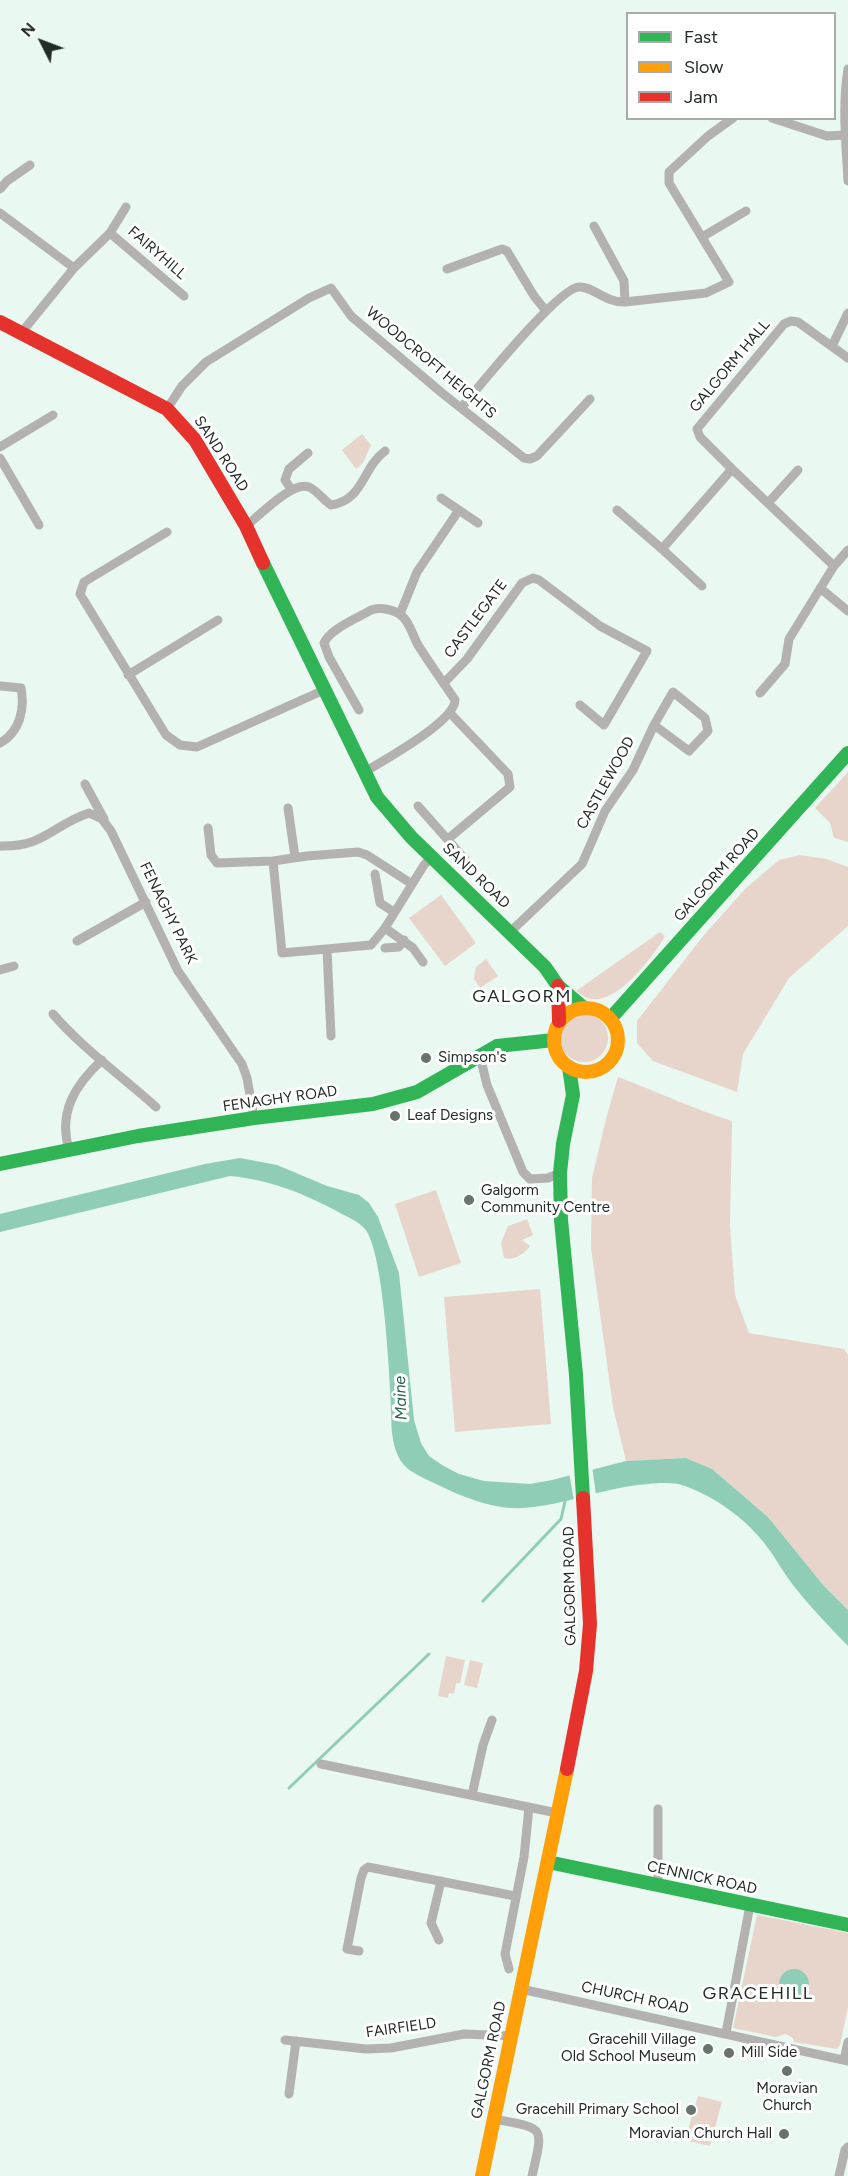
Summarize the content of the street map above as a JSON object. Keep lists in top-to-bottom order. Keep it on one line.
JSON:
{"streets":{"street":["FAIRYHILL","WOODCROFT HEIGHTS","GALGORM HALL","SAND ROAD","CASTLEGATE","CASTLEWOOD","GALGORM ROAD","FENAGHY PARK","FENAGHY ROAD","CENNICK ROAD","CHURCH ROAD","FAIRFIELD"]},"crossings":[["FAIRYHILL","SAND ROAD"],["WOODCROFT HEIGHTS","SAND ROAD"],["SAND ROAD","CASTLEWOOD"],["SAND ROAD","GALGORM ROAD"],["SAND ROAD","FENAGHY ROAD"],["GALGORM ROAD","FENAGHY ROAD"],["GALGORM ROAD","CENNICK ROAD"],["GALGORM ROAD","CHURCH ROAD"],["GALGORM ROAD","FAIRFIELD"],["FENAGHY PARK","FENAGHY ROAD"]],"districts":["GALGORM","GRACEHILL"],"water":["Maine"],"places":["Simpson's","Leaf Designs","Galgorm Community Centre","Gracehill Village Old School Museum","Mill Side","Moravian Church","Gracehill Primary School","Moravian Church Hall"],"legend":["Fast","Slow","Jam"],"north":"top left"}
